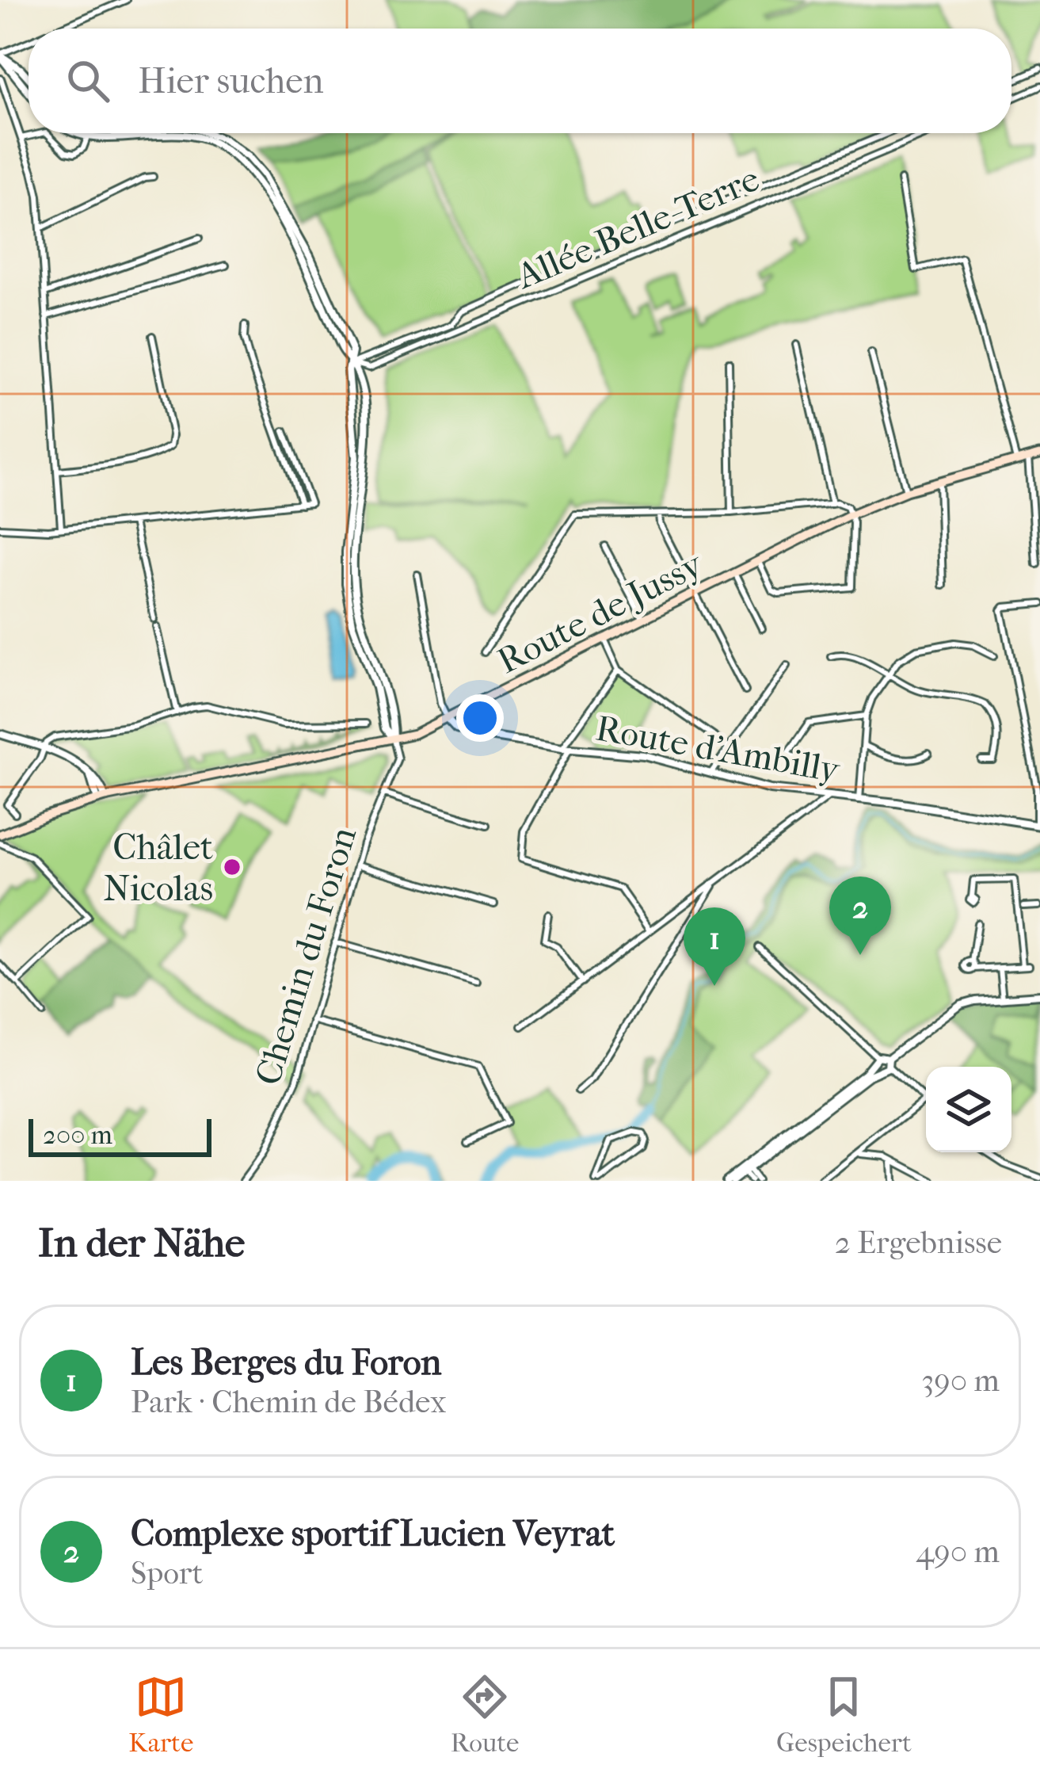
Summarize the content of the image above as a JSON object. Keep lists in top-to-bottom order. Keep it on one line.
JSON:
{"streets":{"main road":["Route de Jussy"],"street":["Allée Belle-Terre","Route d'Ambilly","Chemin du Foron"]},"crossings":[["Route de Jussy","Route d'Ambilly"],["Route de Jussy","Chemin du Foron"]],"places":["Châlet Nicolas"],"scale_bar":"200 m","page":{"search":"Hier suchen","pins":["2","1"],"scale":"200 m","heading":["In der Nähe","2 Ergebnisse"],"list":[{"mark":"1","name":"Les Berges du Foron","note":"Park · Chemin de Bédex","value":"390 m"},{"mark":"2","name":"Complexe sportif Lucien Veyrat","note":"Sport","value":"490 m"}],"nav":["Karte","Route","Gespeichert"]}}
